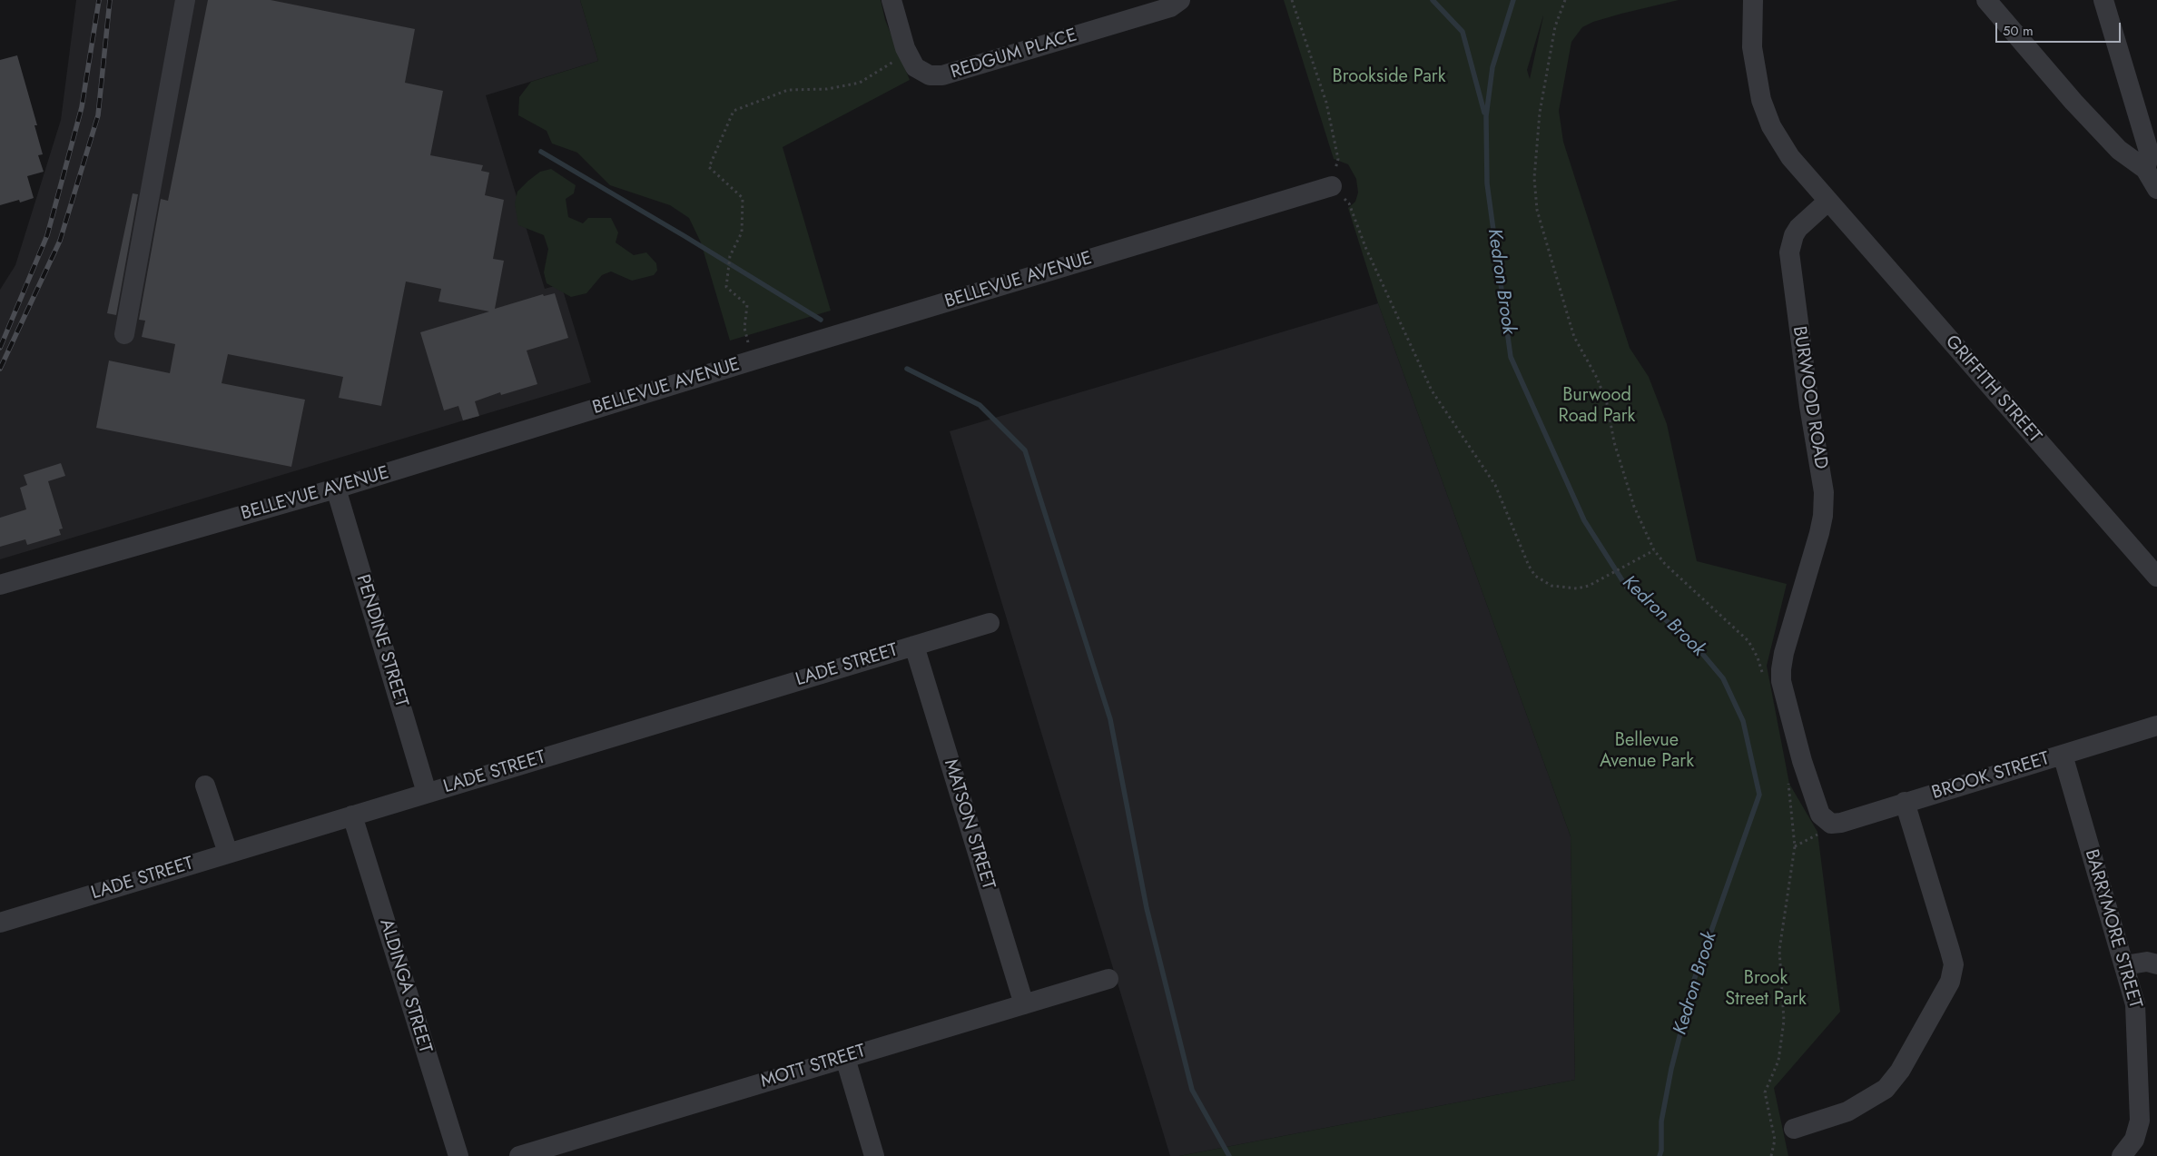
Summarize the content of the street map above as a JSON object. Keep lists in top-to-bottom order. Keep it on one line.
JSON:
{"streets":{"street":["REDGUM PLACE","BELLEVUE AVENUE","GRIFFITH STREET","BURWOOD ROAD","PENDINE STREET","LADE STREET","BROOK STREET","MATSON STREET","BARRYMORE STREET","ALDINGA STREET","MOTT STREET"]},"crossings":[["BELLEVUE AVENUE","PENDINE STREET"],["GRIFFITH STREET","BURWOOD ROAD"],["BURWOOD ROAD","BROOK STREET"],["PENDINE STREET","LADE STREET"],["LADE STREET","MATSON STREET"],["LADE STREET","ALDINGA STREET"],["BROOK STREET","BARRYMORE STREET"],["MATSON STREET","MOTT STREET"]],"water":["Kedron Brook"],"parks":["Brookside Park","Burwood Road Park","Bellevue Avenue Park","Brook Street Park"],"scale_bar":"50 m"}
